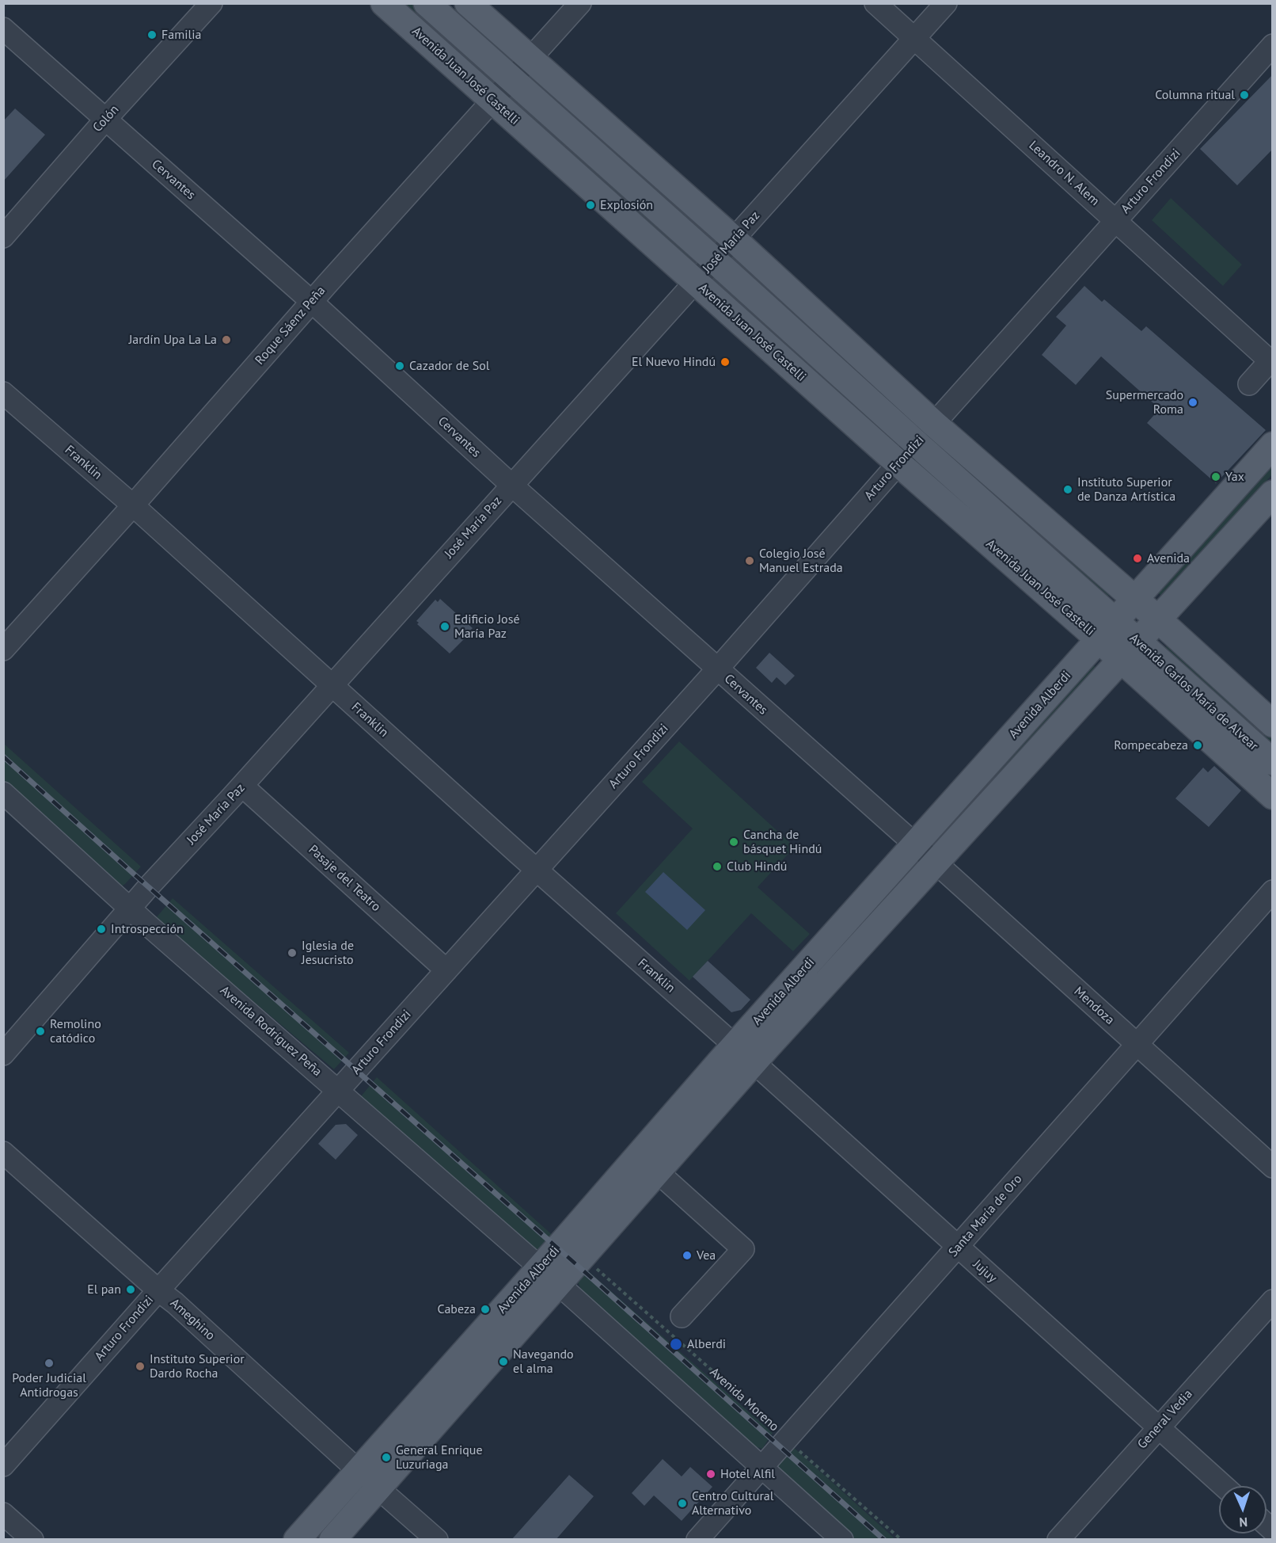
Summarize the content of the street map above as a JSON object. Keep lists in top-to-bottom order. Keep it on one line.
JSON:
{"streets":{"main road":["Avenida Juan José Castelli","Avenida Carlos María de Alvear","Avenida Alberdi"],"street":["Colón","Leandro N. Alem","Cervantes","Arturo Frondizi","José María Paz","Roque Sáenz Peña","Franklin","Pasaje del Teatro","Mendoza","Avenida Rodríguez Peña","Santa María de Oro","Jujuy","Ameghino","General Vedia"],"path":["Avenida Moreno"]},"crossings":[["Avenida Juan José Castelli","Arturo Frondizi"],["Avenida Juan José Castelli","José María Paz"],["Avenida Juan José Castelli","Roque Sáenz Peña"],["Avenida Juan José Castelli","Avenida Carlos María de Alvear"],["Avenida Juan José Castelli","Avenida Alberdi"],["Colón","Cervantes"],["Leandro N. Alem","Arturo Frondizi"],["Leandro N. Alem","José María Paz"],["Cervantes","Arturo Frondizi"],["Cervantes","José María Paz"],["Cervantes","Roque Sáenz Peña"],["Cervantes","Avenida Alberdi"],["Cervantes","Mendoza"],["Arturo Frondizi","Franklin"],["Arturo Frondizi","Pasaje del Teatro"],["Arturo Frondizi","Avenida Rodríguez Peña"],["Arturo Frondizi","Ameghino"],["José María Paz","Franklin"],["José María Paz","Pasaje del Teatro"],["José María Paz","Avenida Rodríguez Peña"],["Roque Sáenz Peña","Franklin"],["Franklin","Avenida Alberdi"],["Franklin","Jujuy"],["Avenida Carlos María de Alvear","Avenida Alberdi"],["Avenida Alberdi","Mendoza"],["Avenida Alberdi","Avenida Rodríguez Peña"],["Avenida Alberdi","Jujuy"],["Avenida Alberdi","Ameghino"],["Avenida Alberdi","Avenida Moreno"],["Mendoza","Santa María de Oro"],["Santa María de Oro","Jujuy"],["Santa María de Oro","Avenida Moreno"],["Jujuy","General Vedia"]],"places":["Familia","Columna ritual","Explosión","Jardín Upa La La","El Nuevo Hindú","Cazador de Sol","Supermercado Roma","Yax","Instituto Superior de Danza Artística","Avenida","Colegio José Manuel Estrada","Edificio José María Paz","Rompecabeza","Cancha de básquet Hindú","Club Hindú","Introspección","Iglesia de Jesucristo","Remolino catódico","Vea","El pan","Cabeza","Alberdi","Navegando el alma","Poder Judicial Antidrogas","Instituto Superior Dardo Rocha","General Enrique Luzuriaga","Hotel Alfil","Centro Cultural Alternativo"],"north":"bottom"}
